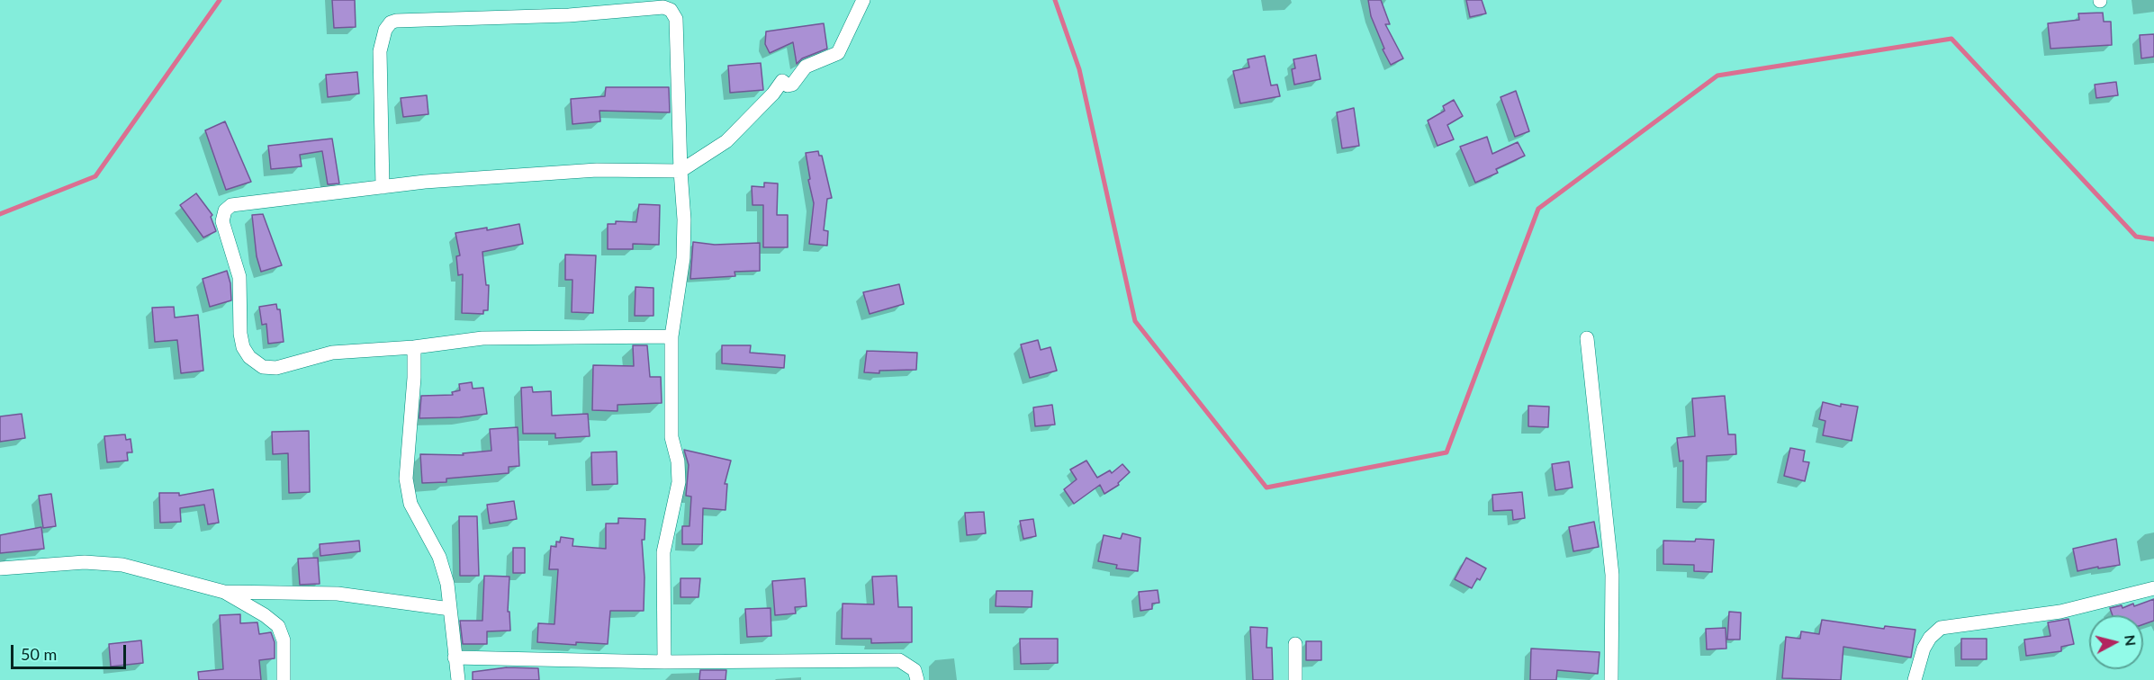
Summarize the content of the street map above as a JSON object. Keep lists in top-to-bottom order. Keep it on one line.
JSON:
{"scale_bar":"50 m","north":"right"}
